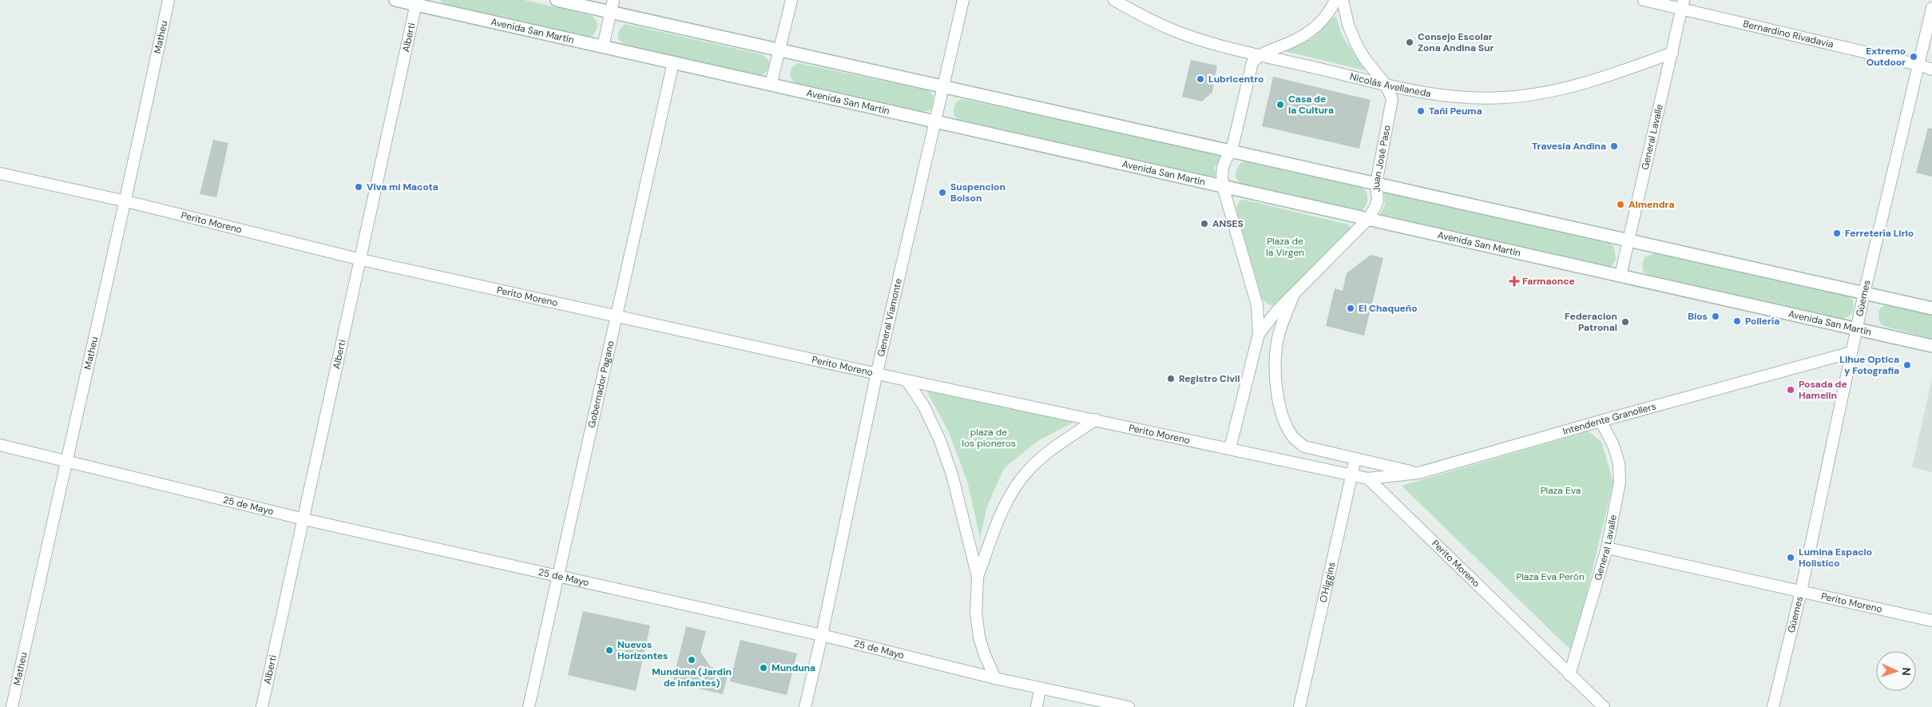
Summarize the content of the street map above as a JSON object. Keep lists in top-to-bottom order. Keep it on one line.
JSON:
{"streets":{"main road":["Avenida San Martín"],"street":["Bernardino Rivadavia","Matheu","Alberti","Nicolás Avellaneda","General Lavalle","Juan José Paso","Perito Moreno","Güemes","General Viamonte","Gobernador Pagano","Intendente Granollers","25 de Mayo","O'Higgins"]},"crossings":[["Avenida San Martín","Alberti"],["Avenida San Martín","General Lavalle"],["Avenida San Martín","Juan José Paso"],["Avenida San Martín","Güemes"],["Avenida San Martín","General Viamonte"],["Avenida San Martín","Gobernador Pagano"],["Bernardino Rivadavia","General Lavalle"],["Bernardino Rivadavia","Güemes"],["Matheu","Perito Moreno"],["Matheu","25 de Mayo"],["Alberti","Perito Moreno"],["Alberti","25 de Mayo"],["Nicolás Avellaneda","General Lavalle"],["Nicolás Avellaneda","Juan José Paso"],["General Lavalle","Perito Moreno"],["General Lavalle","Intendente Granollers"],["Juan José Paso","Perito Moreno"],["Perito Moreno","Güemes"],["Perito Moreno","General Viamonte"],["Perito Moreno","Gobernador Pagano"],["Perito Moreno","Intendente Granollers"],["Perito Moreno","O'Higgins"],["Güemes","Intendente Granollers"],["General Viamonte","25 de Mayo"],["Gobernador Pagano","25 de Mayo"]],"parks":["Plaza de la Virgen","plaza de los pioneros","Plaza Eva","Plaza Eva Perón"],"places":{"other":["Consejo Escolar Zona Andina Sur","Extremo Outdoor","Lubricentro","Casa de la Cultura","Tañi Peuma","Travesia Andina","Viva mi Macota","Suspencion Bolson","Almendra","ANSES","Ferretería Lirio","El Chaqueño","Bios","Pollería","Federacion Patronal","Lihue Optica y Fotografia","Registro Civil","Posada de Hamelin","Lumina Espacio Holistico","Nuevos Horizontes","Munduna (Jardín de infantes)","Munduna"],"health":["Farmaonce"]},"north":"right"}
